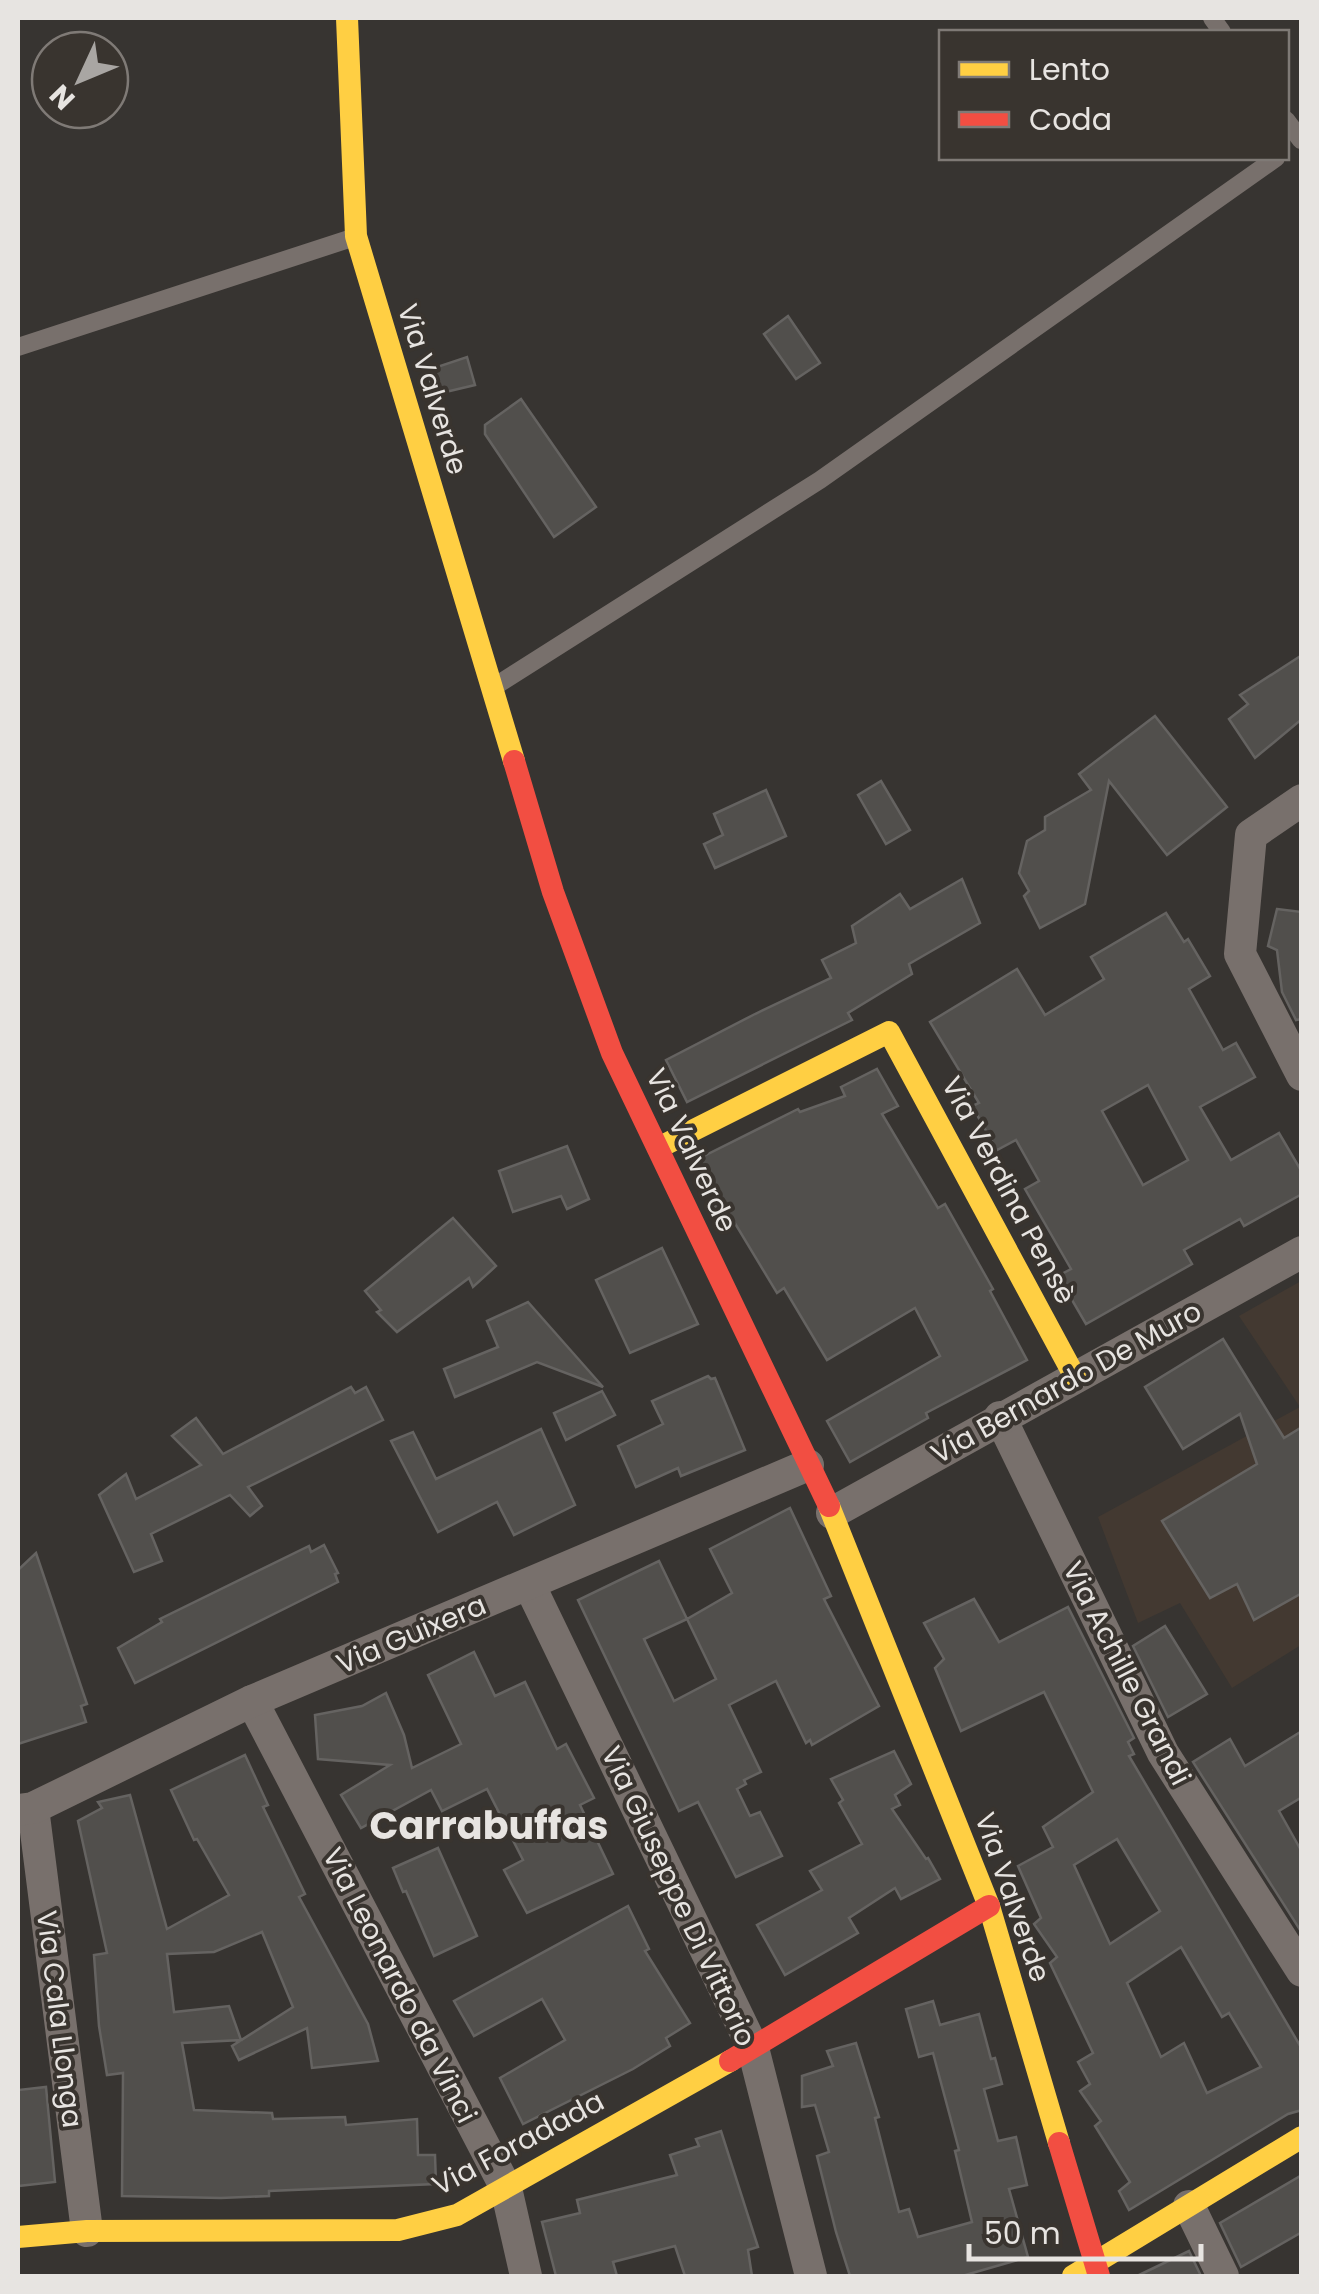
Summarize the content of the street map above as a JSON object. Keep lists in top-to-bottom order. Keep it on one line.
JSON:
{"streets":{"street":["Via Valverde","Via Verdina Pensè","Via Bernardo De Muro","Via Guixera","Via Achille Grandi","Via Giuseppe Di Vittorio","Via Leonardo da Vinci","Via Cala Llonga","Via Foradada"]},"crossings":[["Via Valverde","Via Verdina Pensè"],["Via Valverde","Via Bernardo De Muro"],["Via Valverde","Via Guixera"],["Via Valverde","Via Foradada"],["Via Verdina Pensè","Via Bernardo De Muro"],["Via Bernardo De Muro","Via Achille Grandi"],["Via Guixera","Via Giuseppe Di Vittorio"],["Via Guixera","Via Leonardo da Vinci"],["Via Guixera","Via Cala Llonga"],["Via Giuseppe Di Vittorio","Via Foradada"],["Via Leonardo da Vinci","Via Foradada"],["Via Cala Llonga","Via Foradada"]],"districts":["Carrabuffas"],"legend":["Lento","Coda"],"scale_bar":"50 m","north":"bottom left"}
